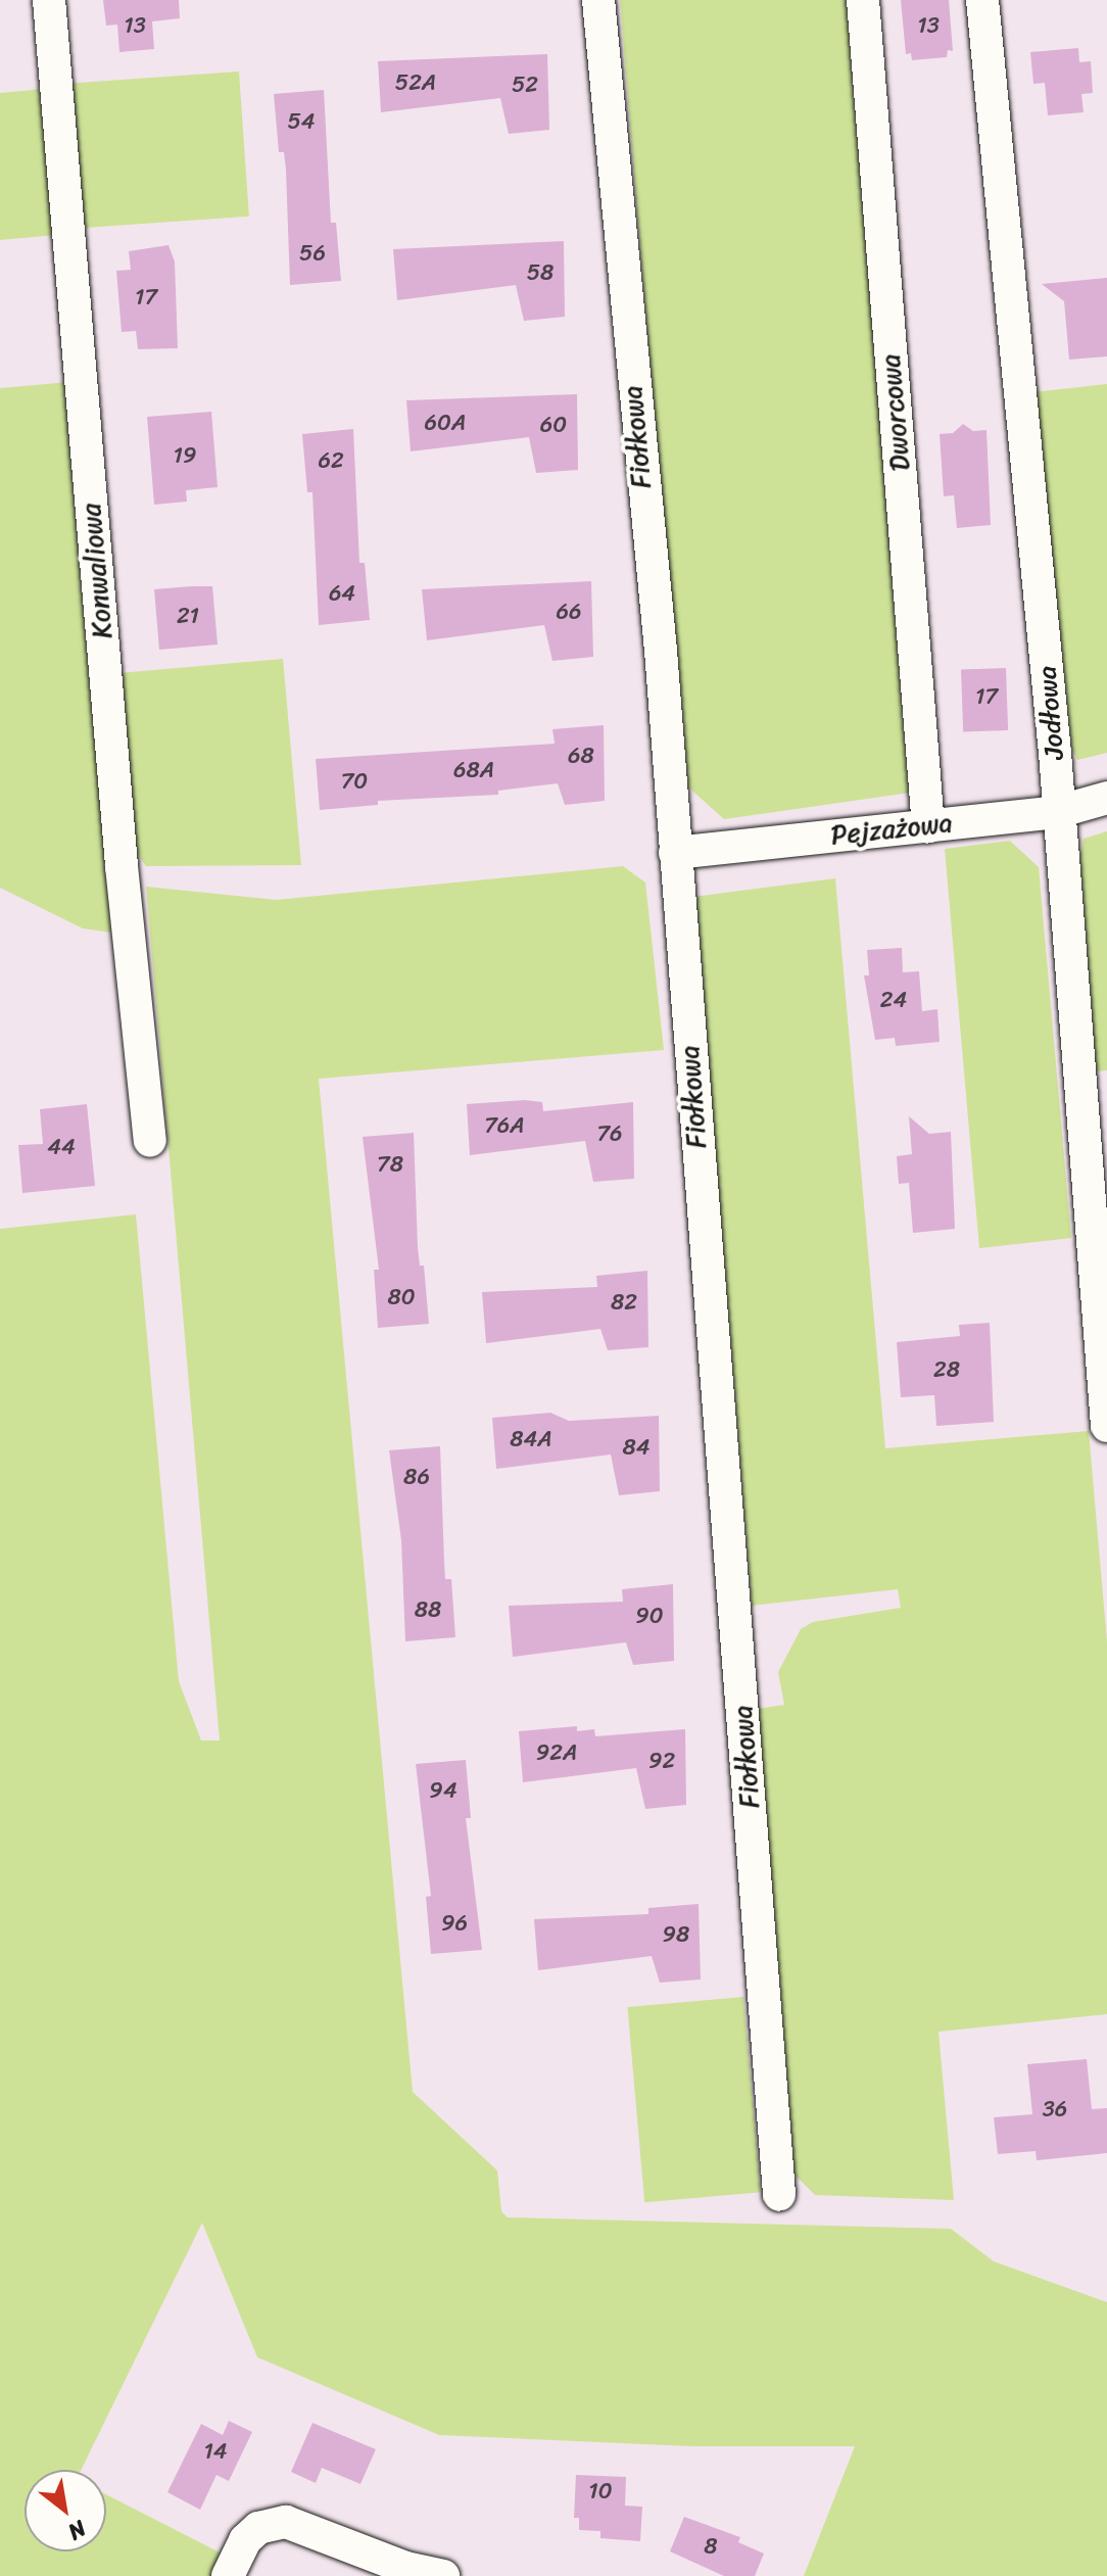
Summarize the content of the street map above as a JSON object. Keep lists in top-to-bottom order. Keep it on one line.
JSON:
{"streets":{"street":["Dworcowa","Fiołkowa","Konwaliowa","Jodłowa","Pejzażowa"]},"crossings":[["Dworcowa","Pejzażowa"],["Fiołkowa","Pejzażowa"],["Jodłowa","Pejzażowa"]],"house_numbers":["13","13","52A","52","54","56","58","17","60A","60","19","62","64","66","21","17","68","68A","70","24","76A","76","44","78","80","82","28","84A","84","86","88","90","92A","92","94","96","98","36","14","10","8"],"north":"bottom right"}
